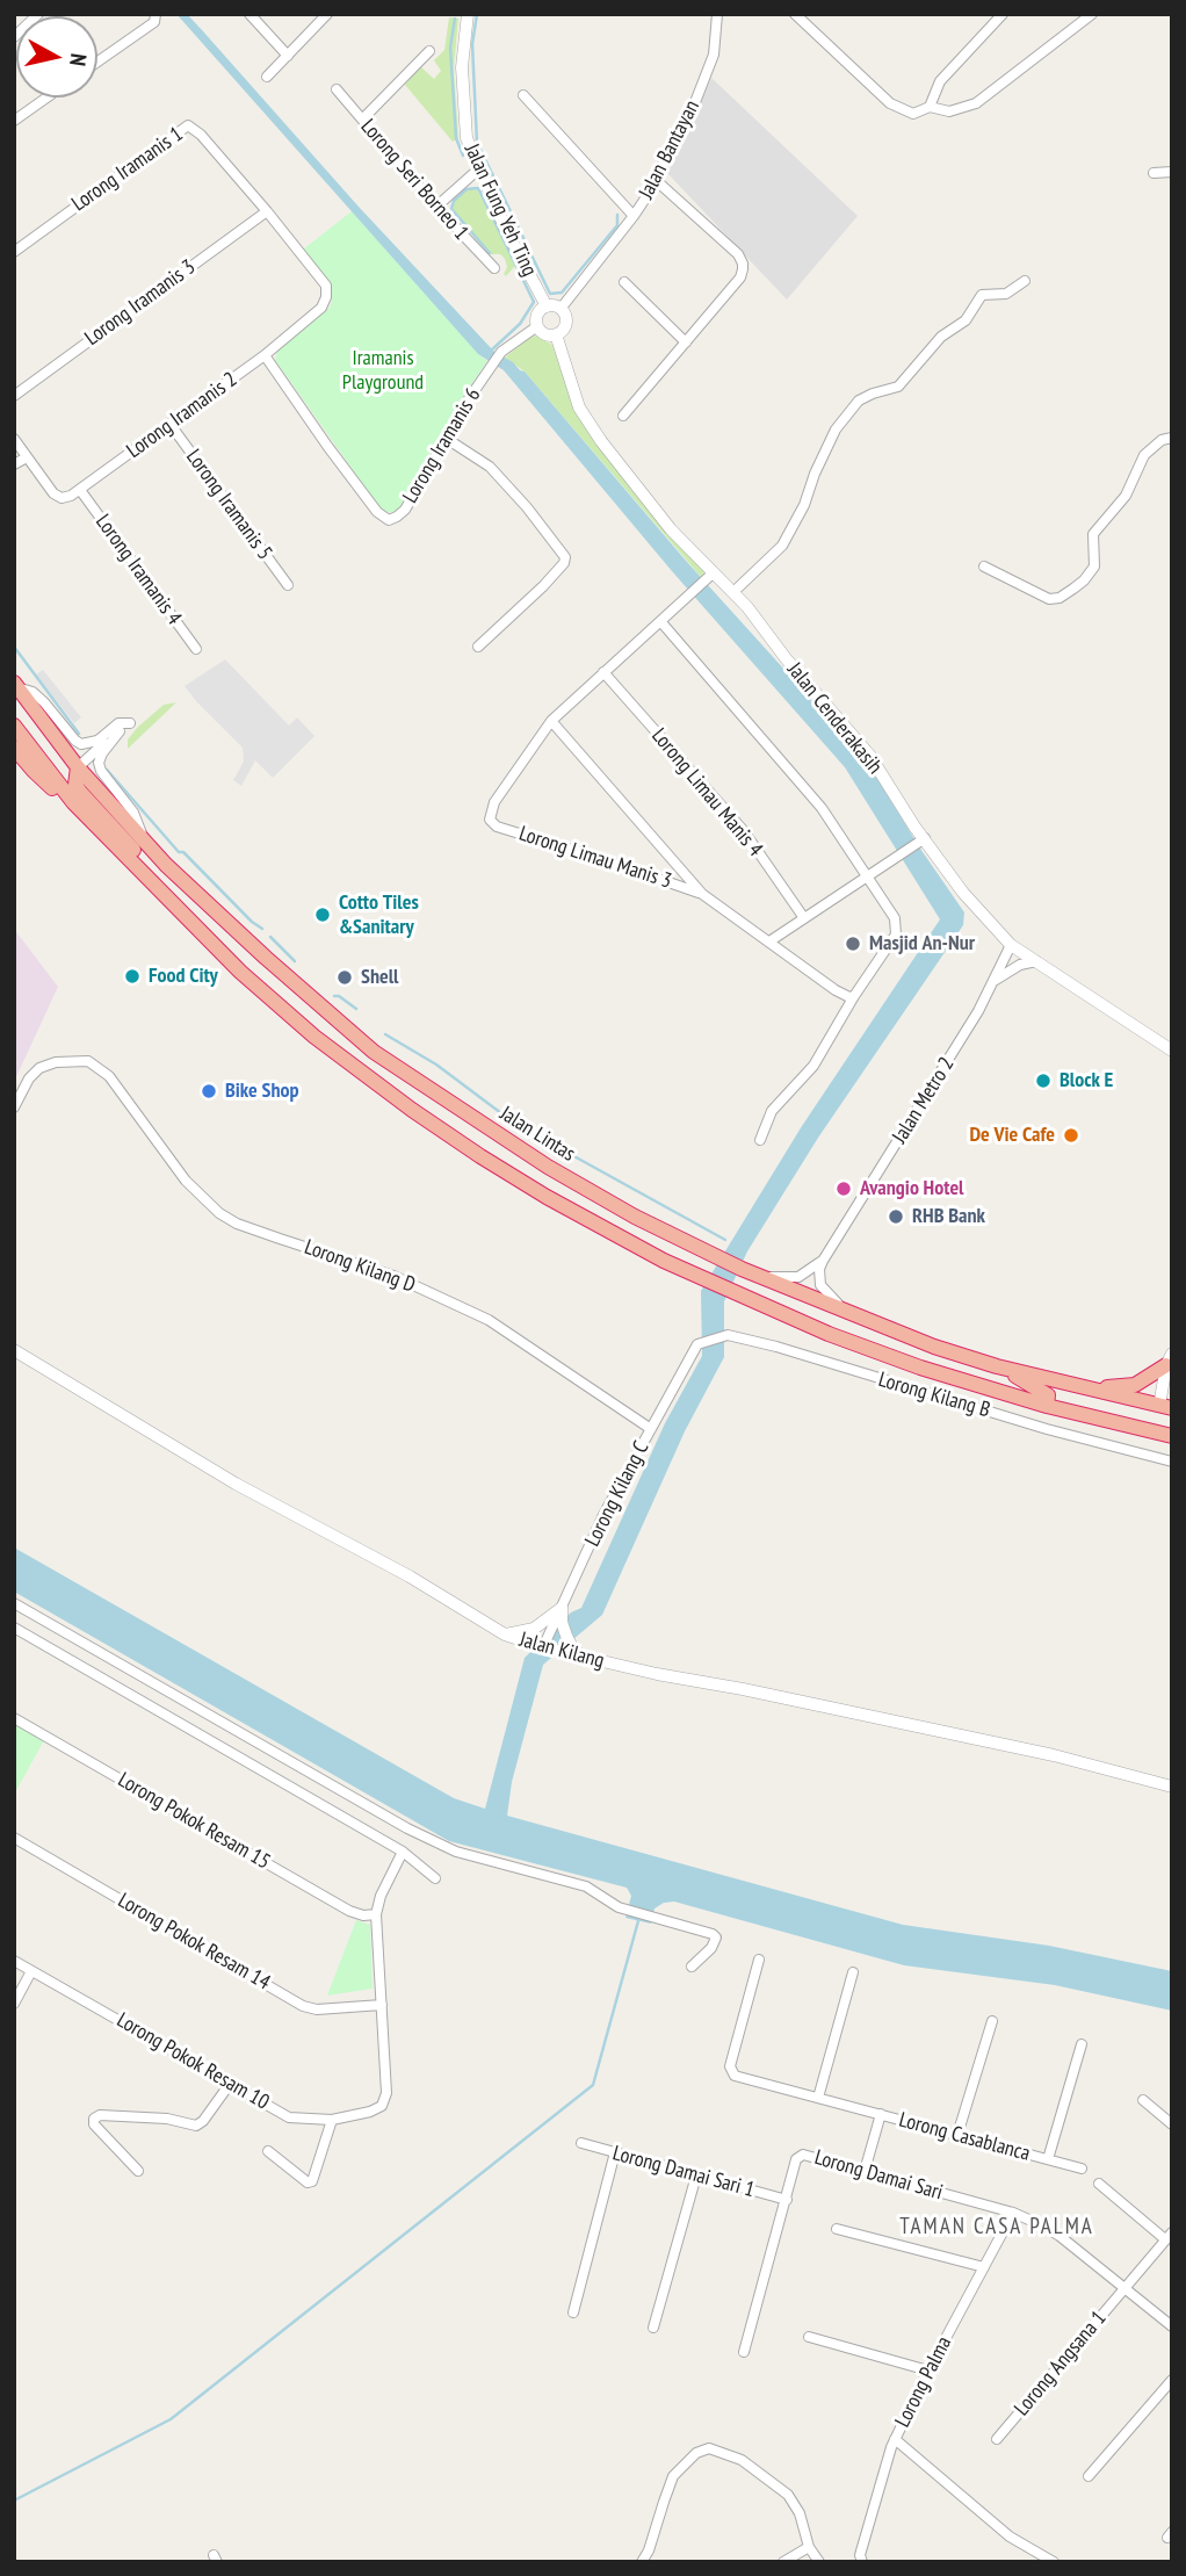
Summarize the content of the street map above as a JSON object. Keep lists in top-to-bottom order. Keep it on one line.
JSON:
{"streets":{"highway":["Jalan Lintas"],"street":["Jalan Bantayan","Lorong Iramanis 1","Lorong Seri Borneo 1","Jalan Fung Yeh Ting","Lorong Iramanis 3","Lorong Iramanis 2","Lorong Iramanis 6","Lorong Iramanis 5","Lorong Iramanis 4","Jalan Cenderakasih","Lorong Limau Manis 4","Lorong Limau Manis 3","Jalan Metro 2","Lorong Kilang D","Lorong Kilang B","Lorong Kilang C","Jalan Kilang","Lorong Pokok Resam 15","Lorong Pokok Resam 14","Lorong Pokok Resam 10","Lorong Casablanca","Lorong Damai Sari 1","Lorong Damai Sari","Lorong Angsana 1","Lorong Palma"]},"crossings":[["Jalan Bantayan","Jalan Fung Yeh Ting"],["Jalan Bantayan","Lorong Iramanis 6"],["Jalan Bantayan","Jalan Cenderakasih"],["Lorong Iramanis 1","Lorong Iramanis 3"],["Lorong Iramanis 1","Lorong Iramanis 2"],["Jalan Fung Yeh Ting","Lorong Iramanis 6"],["Jalan Fung Yeh Ting","Jalan Cenderakasih"],["Lorong Iramanis 2","Lorong Iramanis 6"],["Lorong Iramanis 2","Lorong Iramanis 5"],["Lorong Iramanis 2","Lorong Iramanis 4"],["Lorong Iramanis 6","Jalan Cenderakasih"],["Jalan Cenderakasih","Jalan Metro 2"],["Lorong Kilang D","Lorong Kilang C"],["Lorong Kilang B","Lorong Kilang C"],["Lorong Kilang C","Jalan Kilang"],["Lorong Pokok Resam 14","Lorong Pokok Resam 10"],["Lorong Casablanca","Lorong Damai Sari"],["Lorong Damai Sari 1","Lorong Damai Sari"],["Lorong Damai Sari","Lorong Angsana 1"],["Lorong Damai Sari","Lorong Palma"]],"districts":["TAMAN CASA PALMA"],"parks":["Iramanis Playground"],"places":["Cotto Tiles &Sanitary","Masjid An-Nur","Food City","Shell","Block E","Bike Shop","De Vie Cafe","Avangio Hotel","RHB Bank"],"north":"right"}
